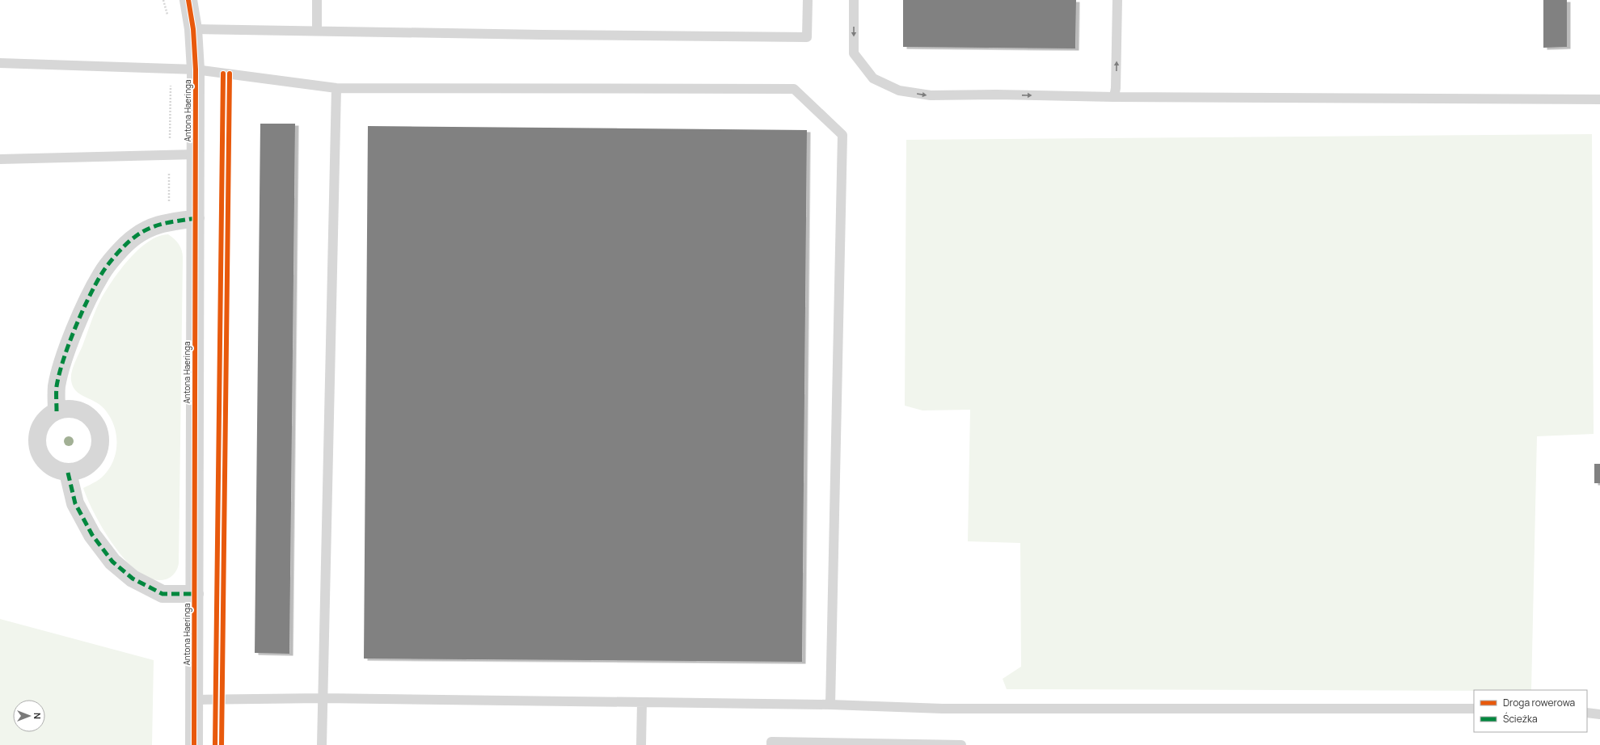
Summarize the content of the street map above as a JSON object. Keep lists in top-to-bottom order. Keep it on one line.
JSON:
{"streets":{"street":["Antona Haeringa"]},"legend":["Droga rowerowa","Ścieżka"],"north":"right"}
